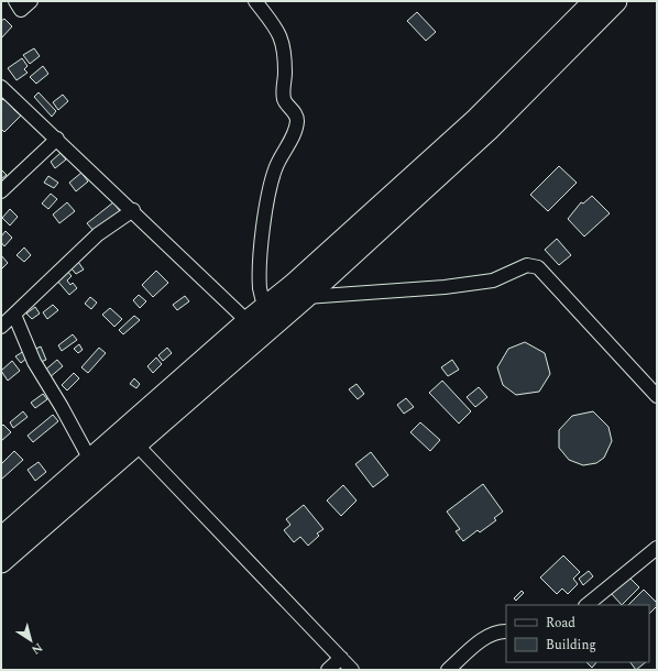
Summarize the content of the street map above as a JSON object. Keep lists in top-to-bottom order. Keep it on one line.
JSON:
{"legend":["Road","Building"],"north":"bottom right"}
